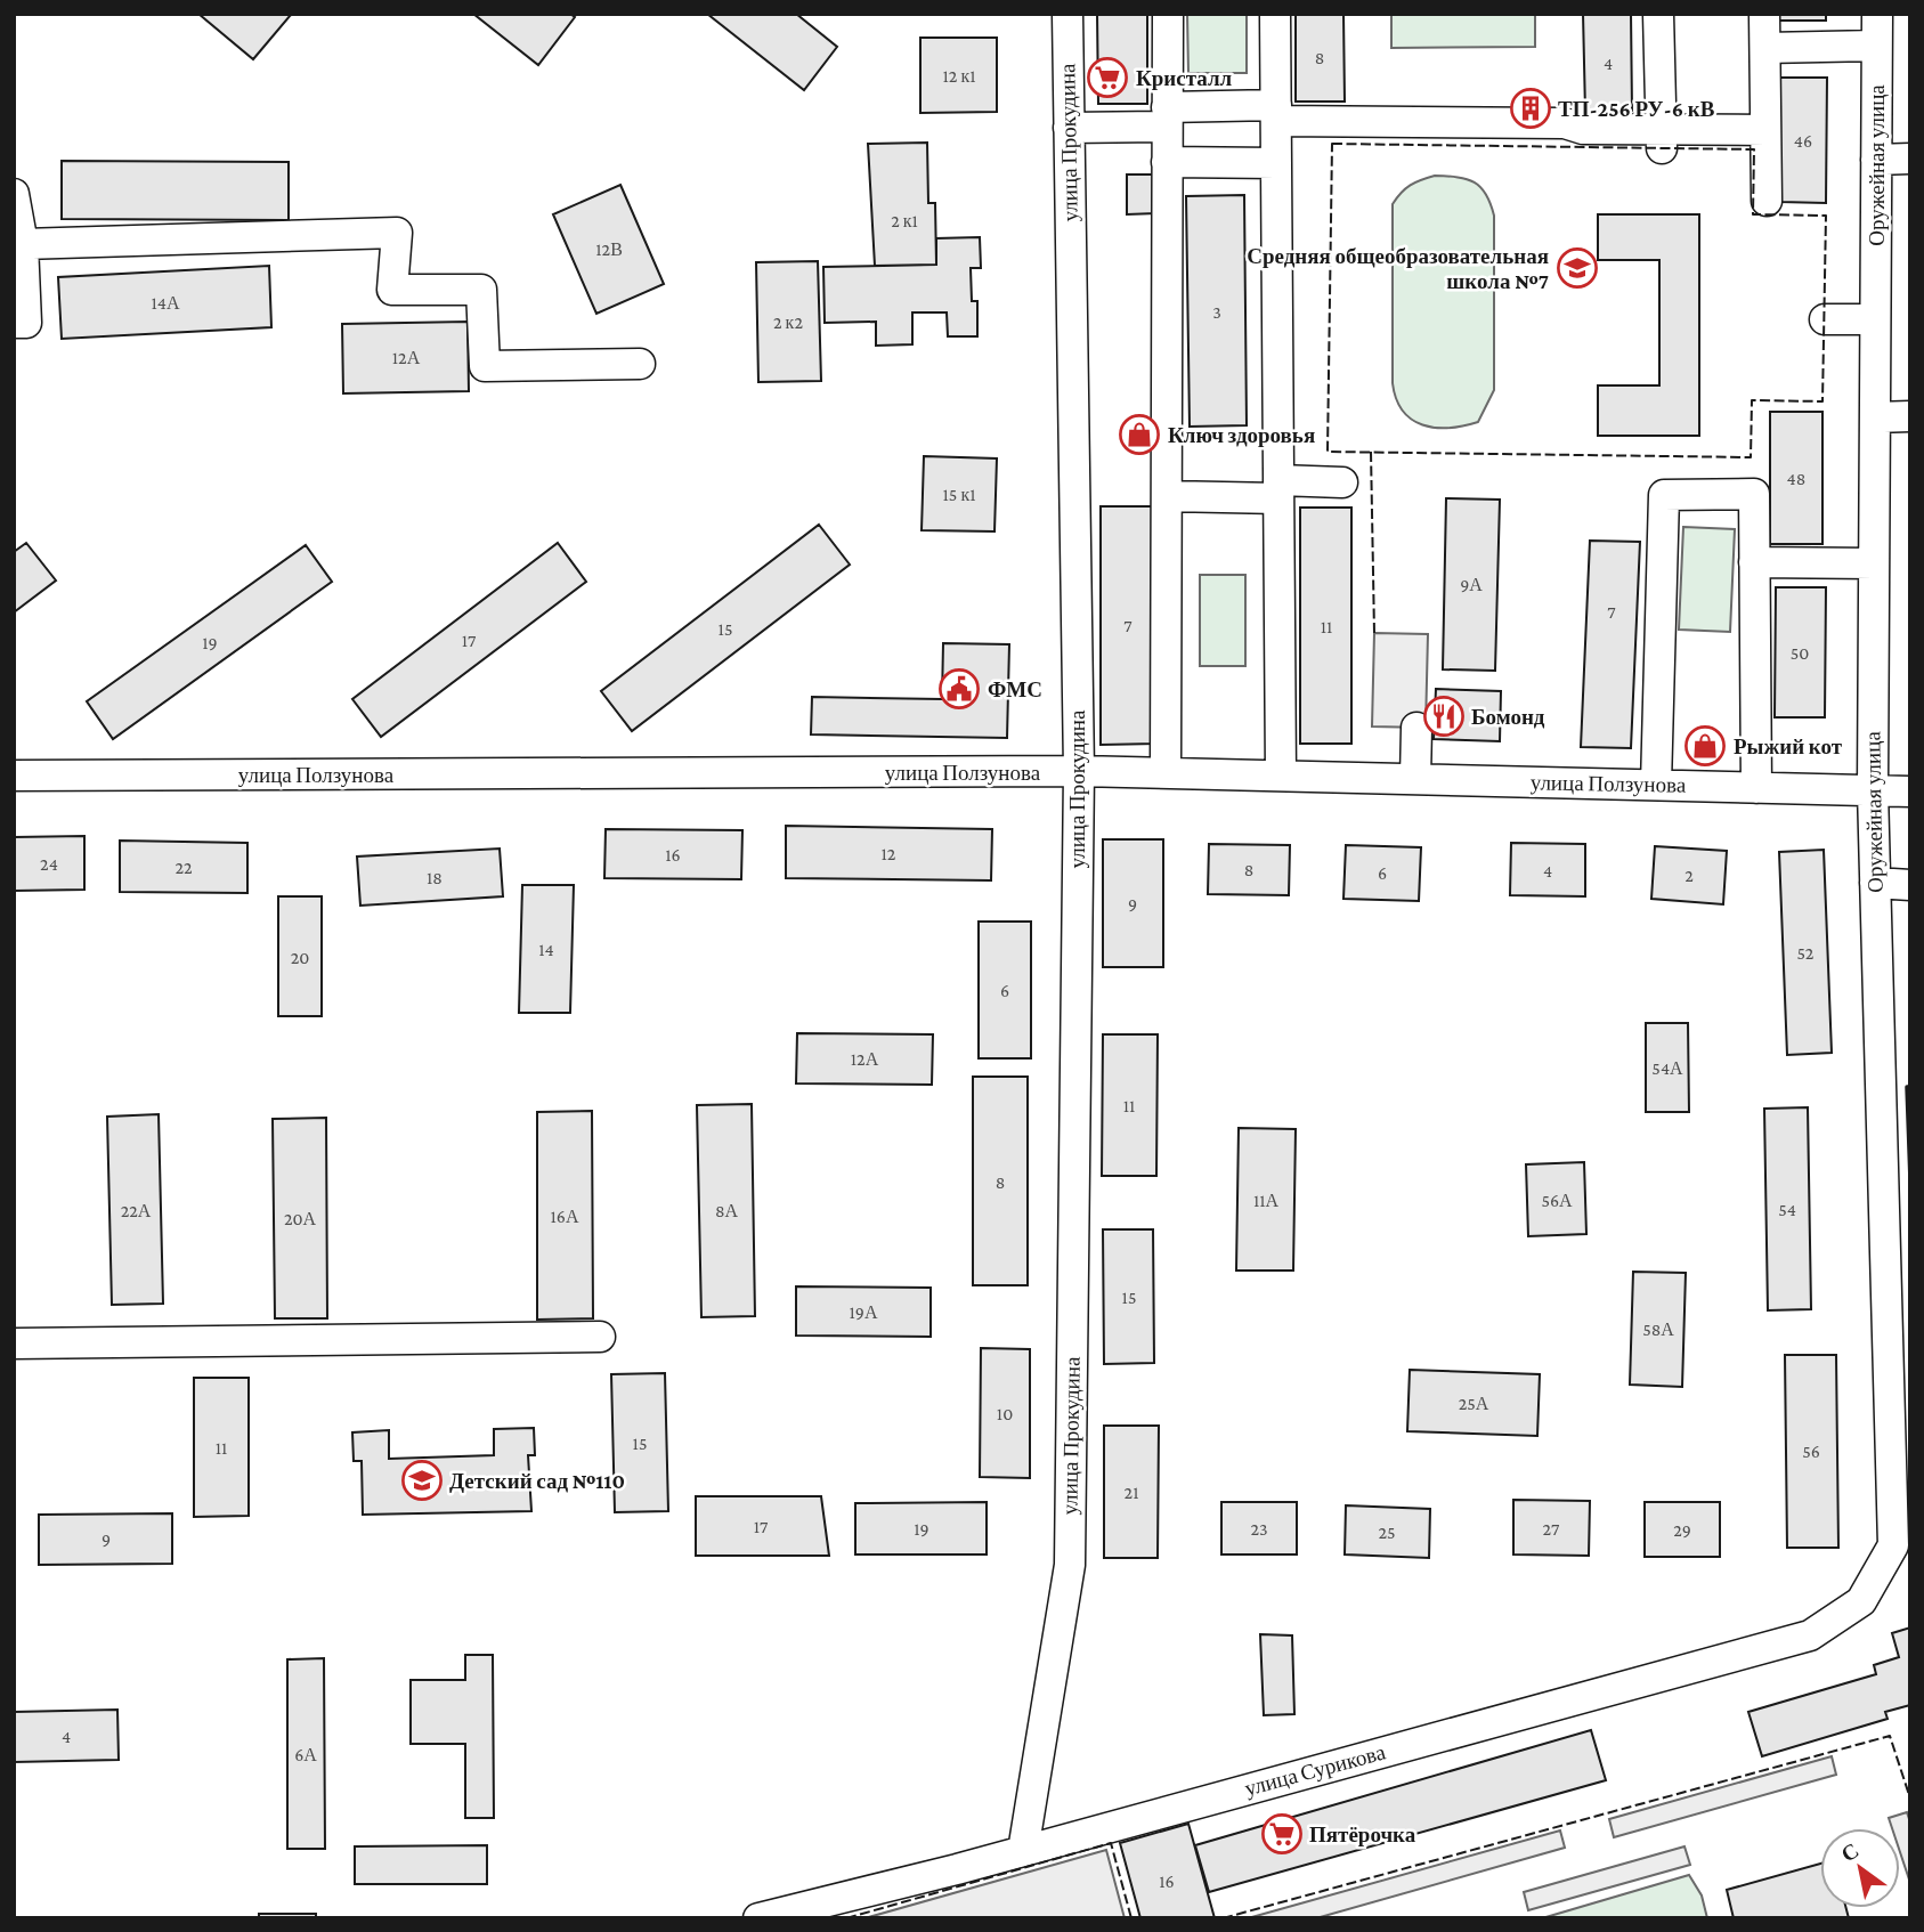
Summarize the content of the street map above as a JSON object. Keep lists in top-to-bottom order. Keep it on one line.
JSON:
{"streets":{"street":["улица Прокудина","Оружейная улица","улица Ползунова","улица Сурикова"]},"crossings":[["улица Прокудина","улица Ползунова"],["улица Прокудина","улица Сурикова"],["Оружейная улица","улица Ползунова"],["Оружейная улица","улица Сурикова"]],"places":{"supermarket":["Кристалл","Пятёрочка"],"building":["ТП-256 РУ-6 кВ"],"school or university":["Средняя общеобразовательная школа №7","Детский сад №110"],"shop":["Ключ здоровья","Рыжий кот"],"public building":["ФМС"],"restaurant":["Бомонд"]},"house_numbers":["8","4","12 к1","46","2 к1","12В","14А","3","2 к2","12А","48","15 к1","9А","7","7","11","15","17","19","50","12","16","24","22","8","4","6","2","18","9","14","52","20","6","12А","54А","11","8","11А","56А","54","22А","8А","16А","20А","15","19А","58А","25А","10","15","11","56","21","17","19","23","27","29","25","9","4","6А","16"],"north":"top left"}
